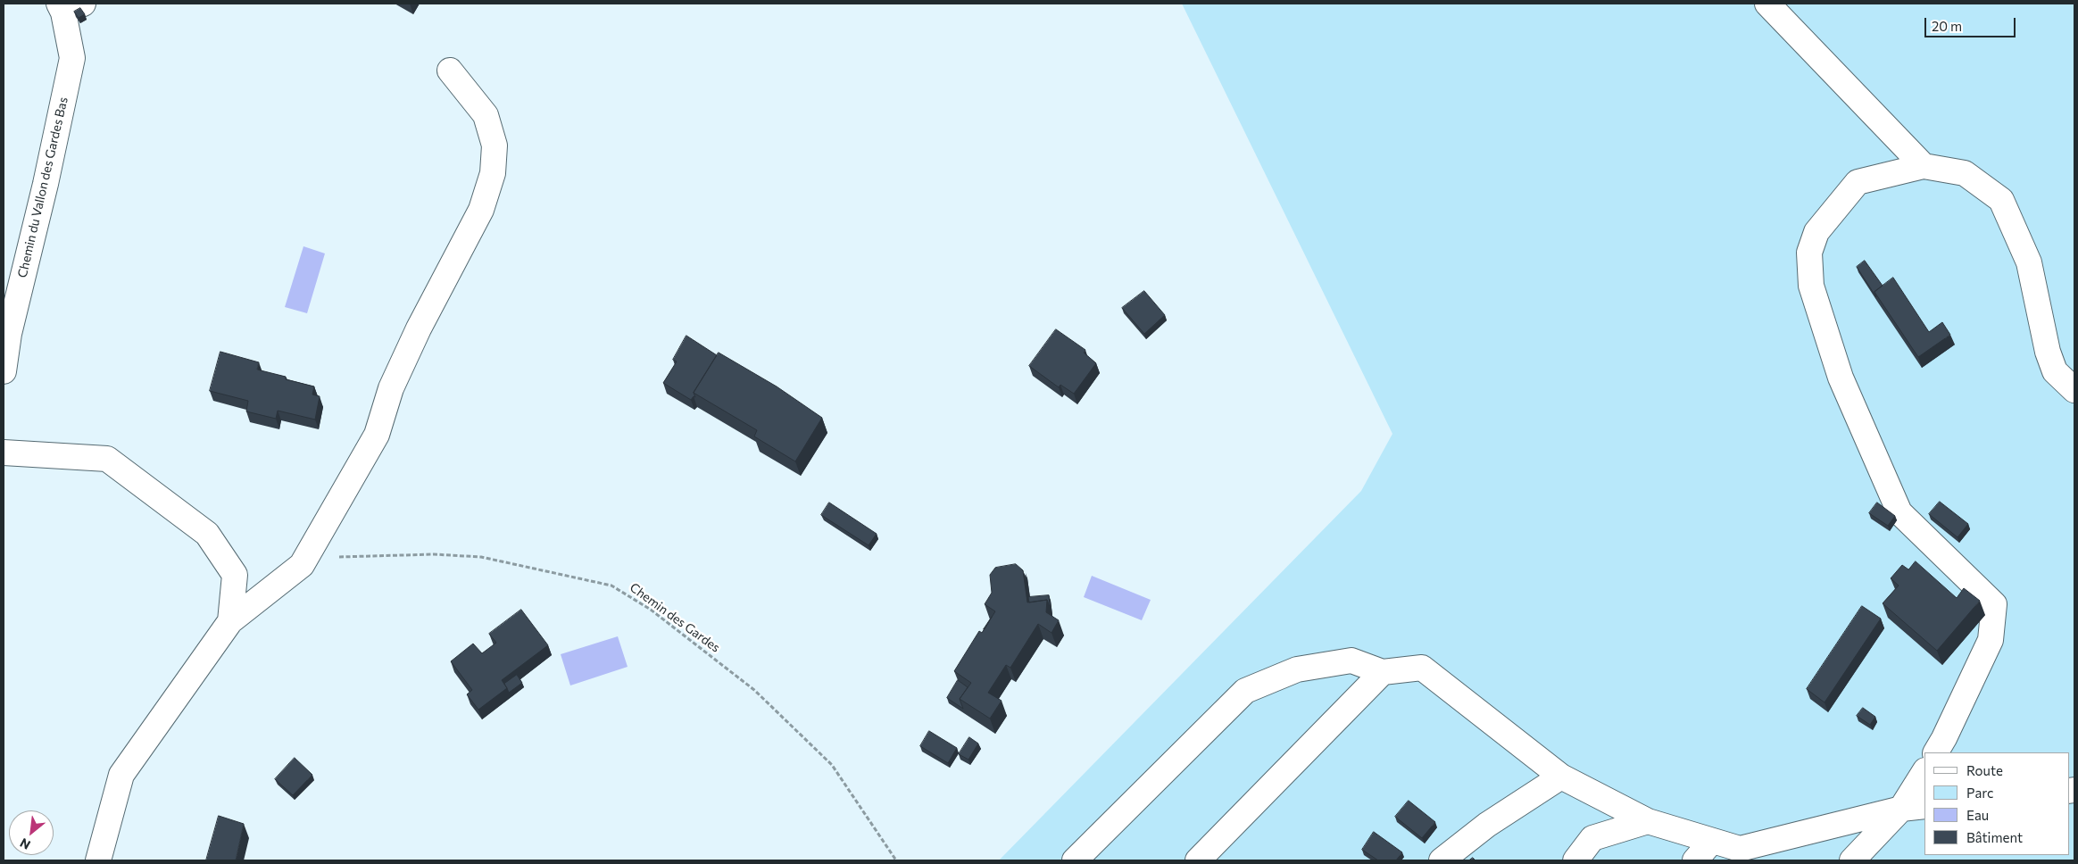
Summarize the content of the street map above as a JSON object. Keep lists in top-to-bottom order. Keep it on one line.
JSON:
{"streets":{"street":["Chemin du Vallon des Gardes Bas"],"path":["Chemin des Gardes"]},"legend":["Route","Parc","Eau","Bâtiment"],"scale_bar":"20 m","north":"bottom left"}
